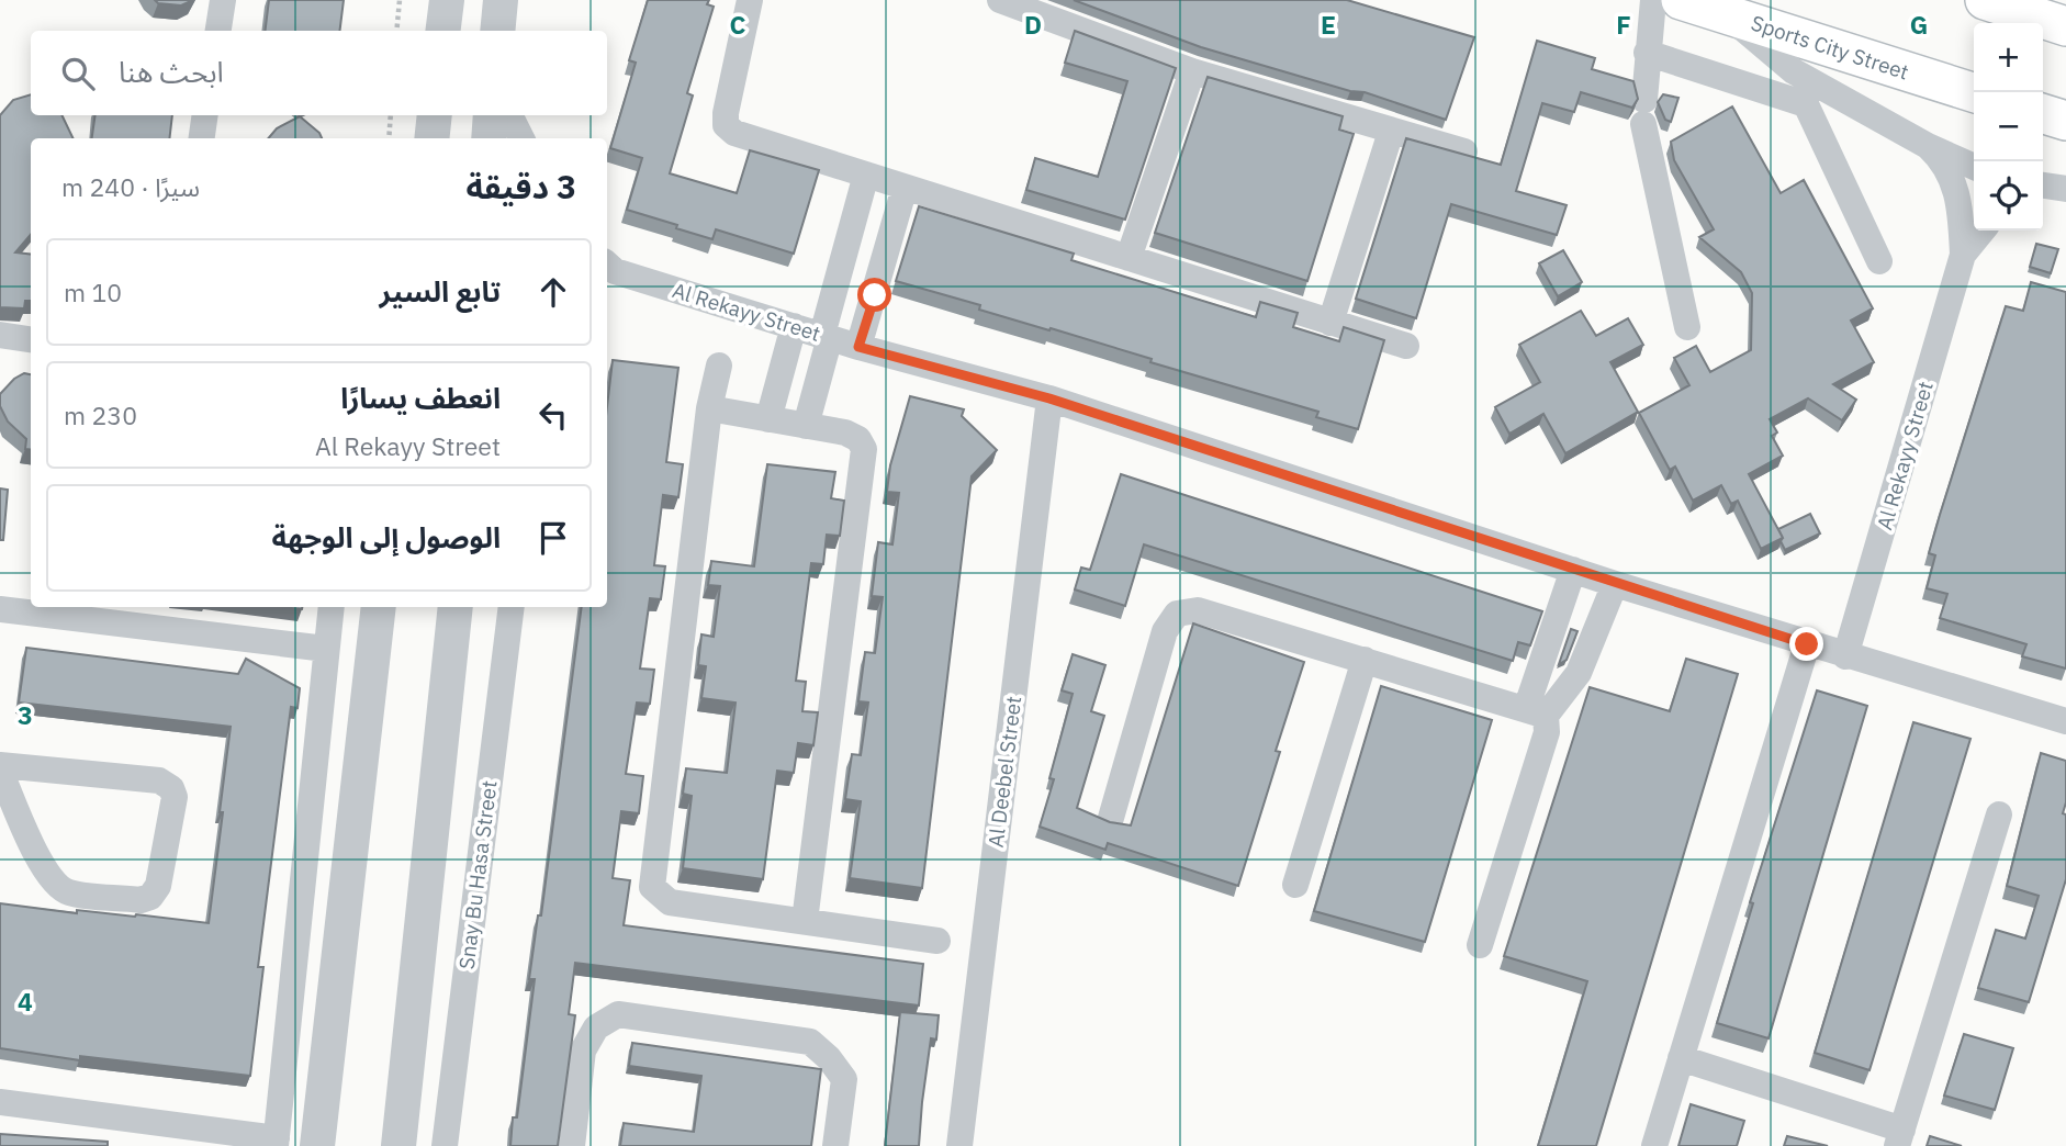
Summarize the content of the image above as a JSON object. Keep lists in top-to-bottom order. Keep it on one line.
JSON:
{"streets":{"main road":["Sports City Street"],"street":["Al Rekayy Street","Al Deebel Street","Snay Bu Hasa Street"]},"crossings":[["Sports City Street","Al Rekayy Street"],["Al Rekayy Street","Al Deebel Street"]],"page":{"map_buttons":["+","−"],"search":"ابحث هنا","heading":["3 دقيقة","سيرًا · 240 m"],"list":[["تابع السير","10 m"],["انعطف يسارًا","Al Rekayy Street","230 m"],"الوصول إلى الوجهة"]},"grid":{"columns":["C","D","E","F","G"],"rows":["3","4"]}}
